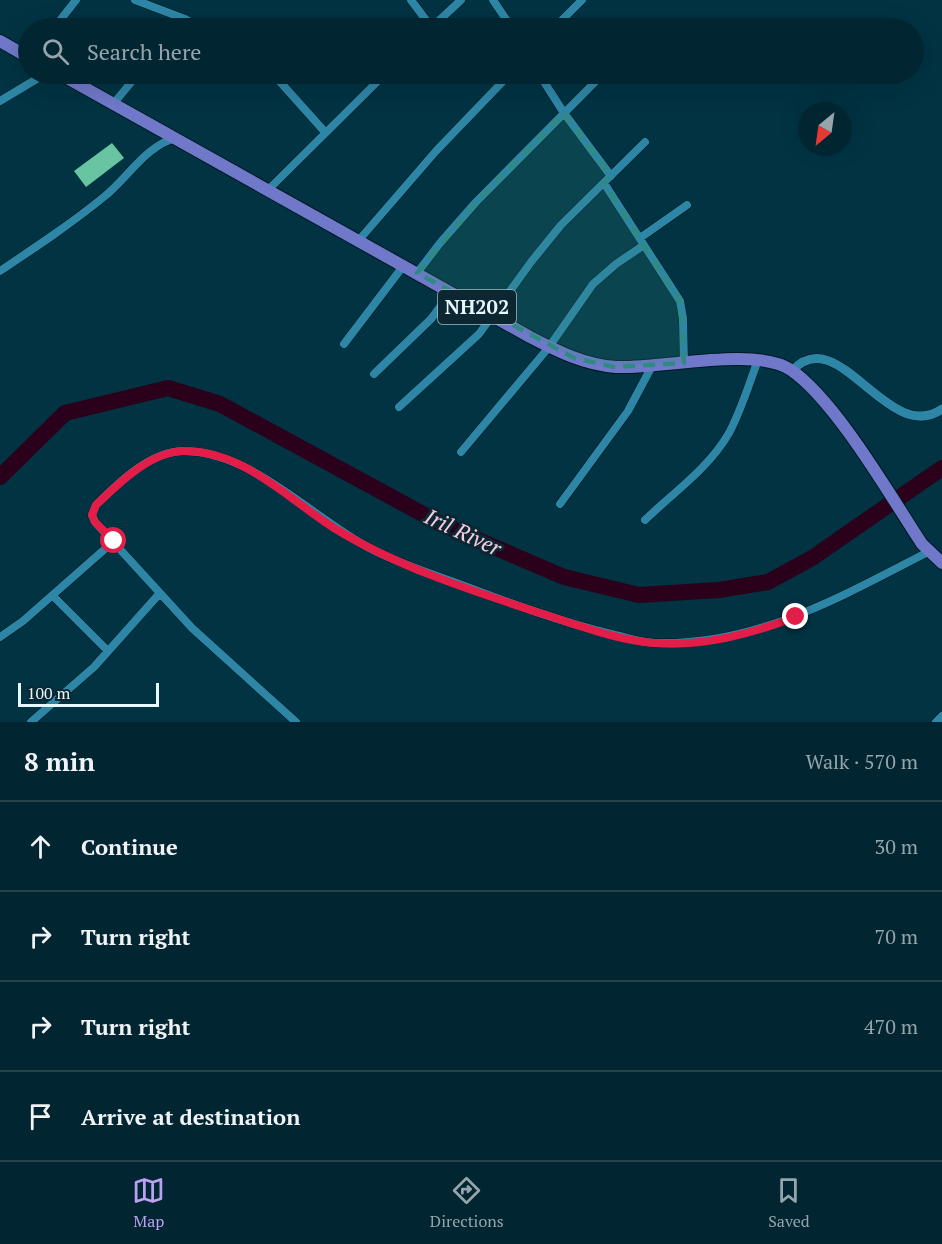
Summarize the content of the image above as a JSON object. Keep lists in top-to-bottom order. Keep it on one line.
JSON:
{"streets":{"highway":["NH202"]},"water":["Iril River"],"scale_bar":"100 m","north":"bottom left","page":{"search":"Search here","scale":"100 m","heading":["8 min","Walk · 570 m"],"list":[["Continue","30 m"],["Turn right","70 m"],["Turn right","470 m"],"Arrive at destination"],"nav":["Map","Directions","Saved"]}}
